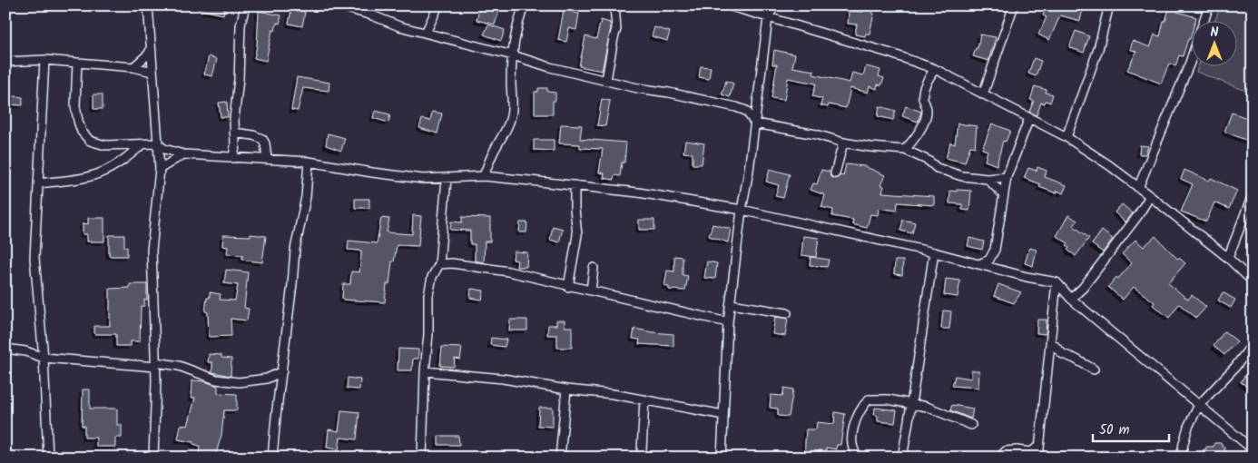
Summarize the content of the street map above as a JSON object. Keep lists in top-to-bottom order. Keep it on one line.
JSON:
{"scale_bar":"50 m","north":"top"}
